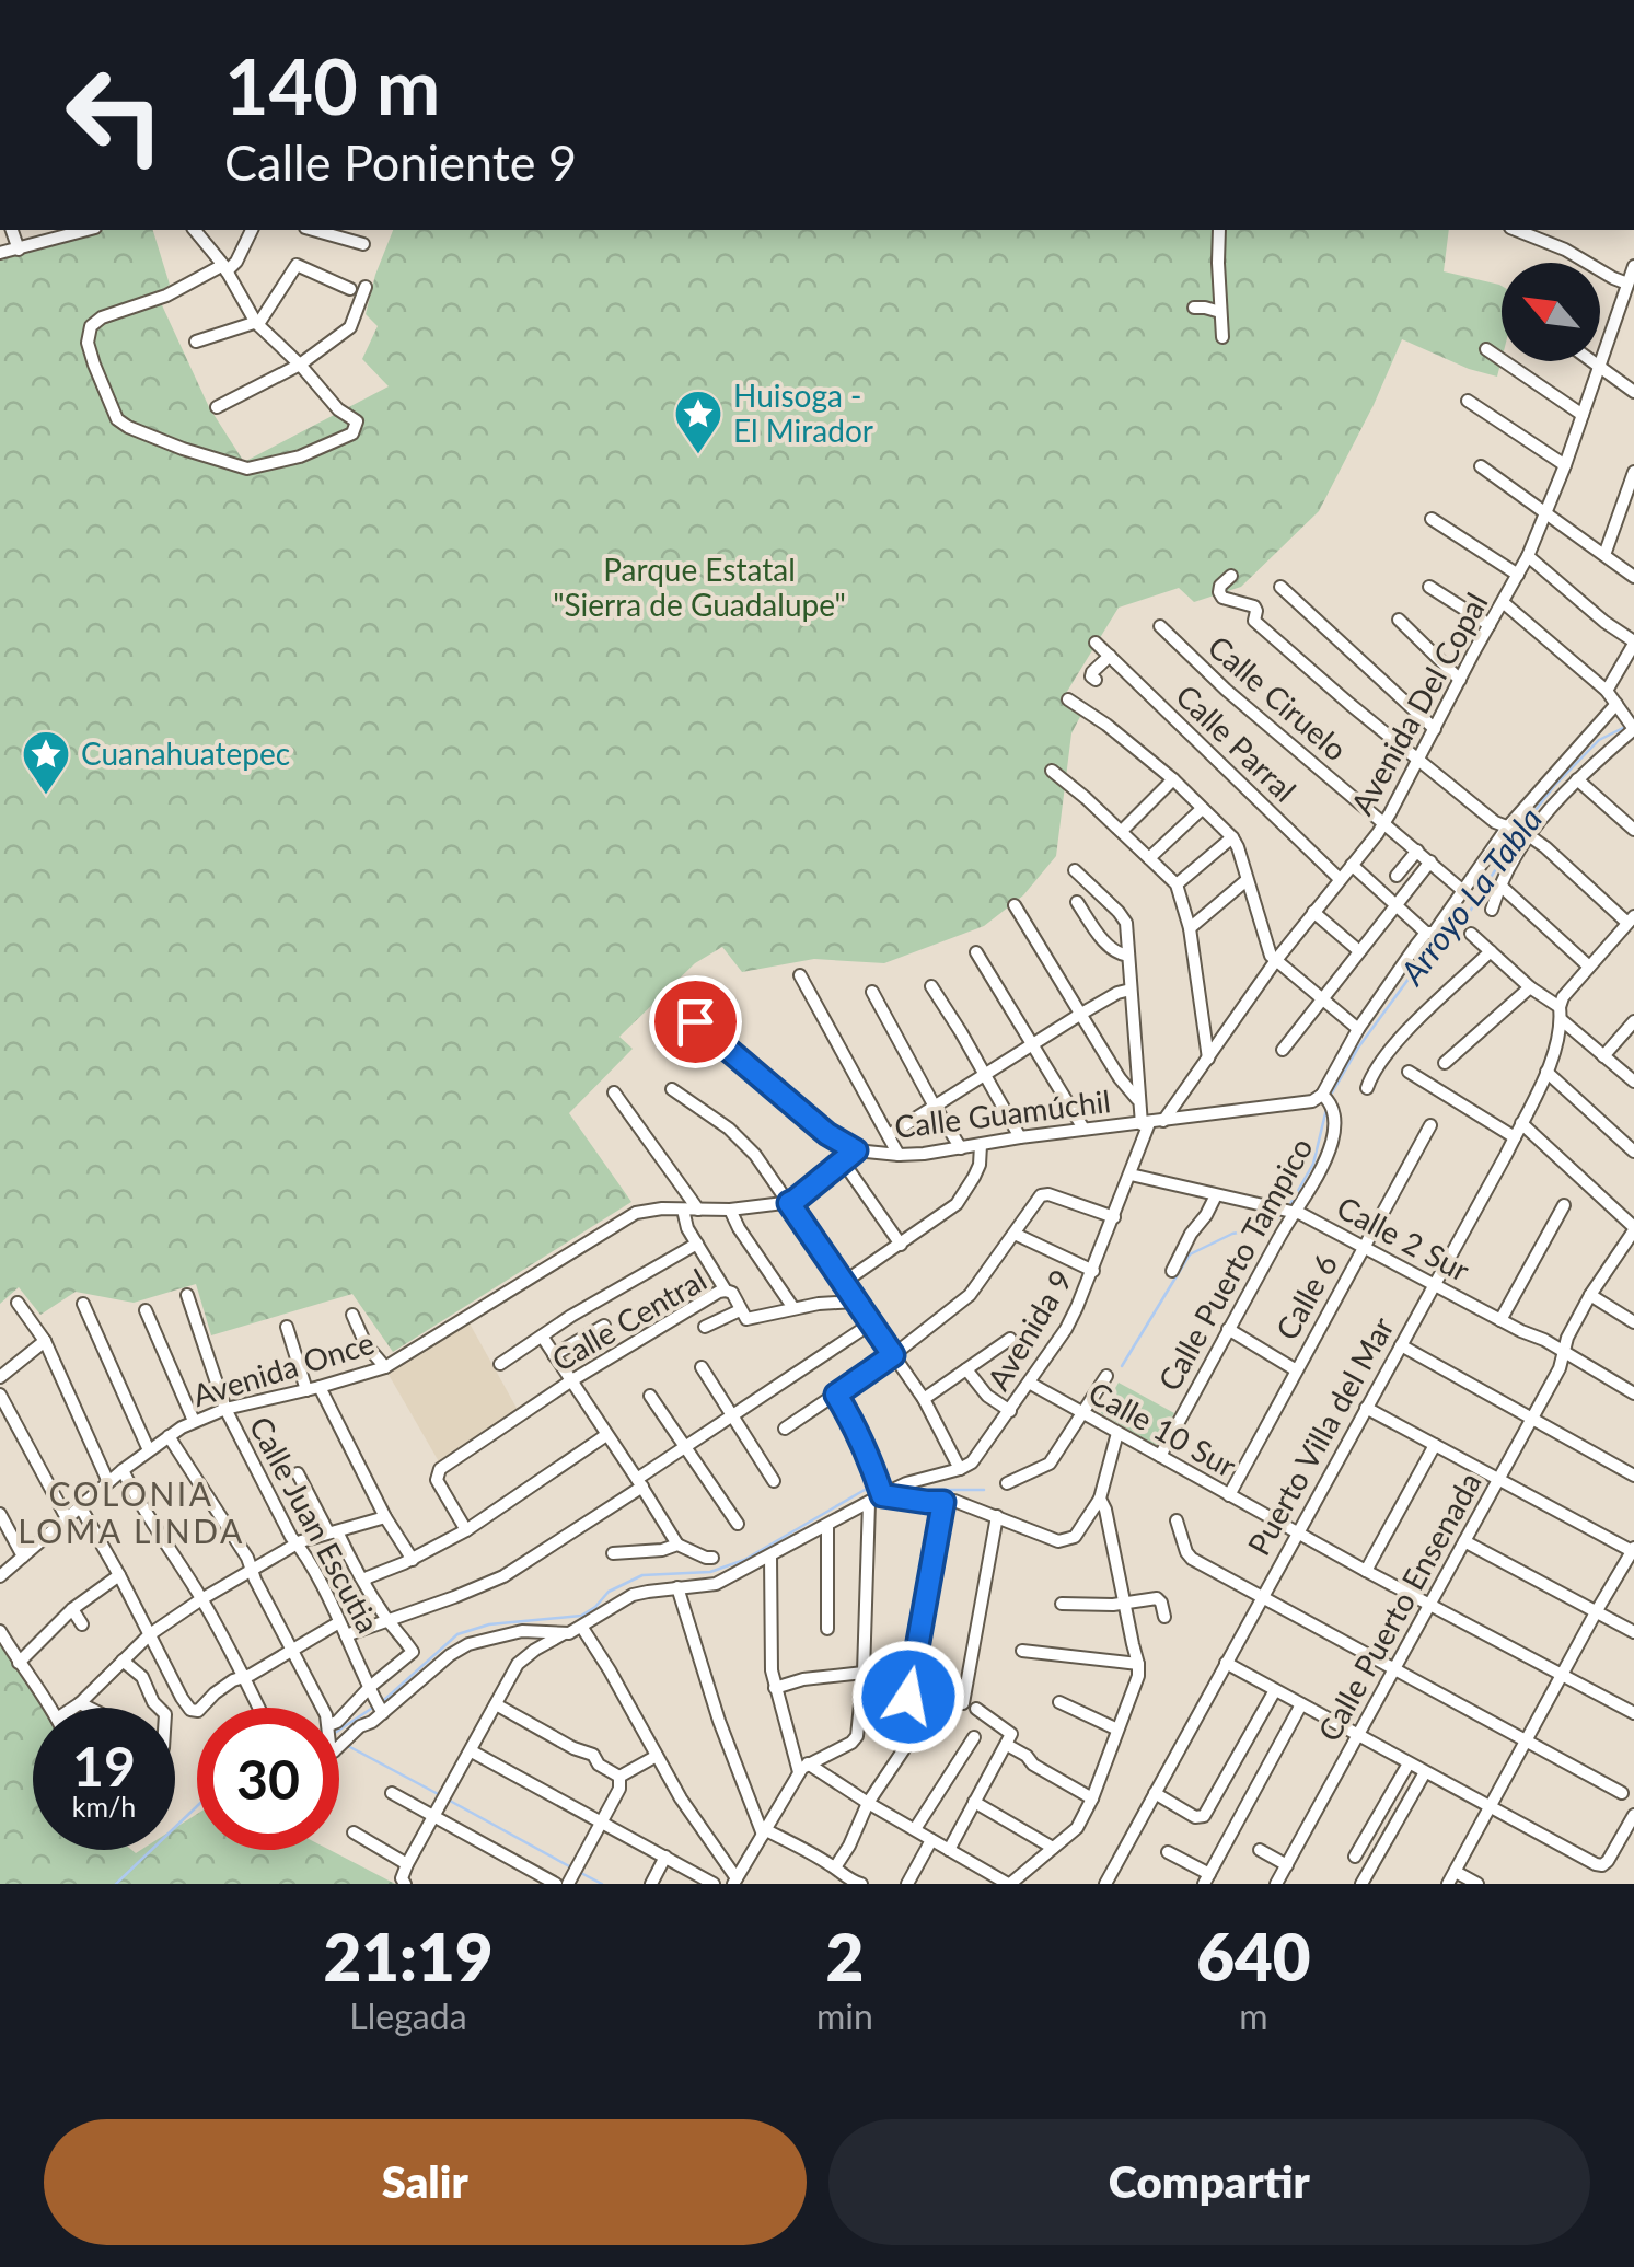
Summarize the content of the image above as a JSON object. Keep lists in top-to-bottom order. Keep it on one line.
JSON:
{"streets":{"street":["Calle Ciruelo","Avenida Del Copal","Calle Parral","Calle Guamúchil","Calle 2 Sur","Calle Puerto Tampico","Calle 6","Calle Central","Avenida 9","Avenida Once","Calle 10 Sur","Puerto Villa del Mar","Calle Juan Escutia","Calle Puerto Ensenada"]},"crossings":[["Calle Ciruelo","Avenida Del Copal"],["Avenida Del Copal","Calle Parral"],["Avenida Del Copal","Calle Guamúchil"],["Calle Guamúchil","Calle Puerto Tampico"],["Calle Guamúchil","Avenida 9"],["Calle 2 Sur","Calle Puerto Tampico"],["Calle 2 Sur","Calle 6"],["Calle 2 Sur","Avenida 9"],["Calle 2 Sur","Puerto Villa del Mar"],["Calle 2 Sur","Calle Puerto Ensenada"],["Calle Puerto Tampico","Calle 10 Sur"],["Calle 6","Calle 10 Sur"],["Avenida 9","Calle 10 Sur"],["Avenida Once","Calle Juan Escutia"],["Calle 10 Sur","Puerto Villa del Mar"],["Calle 10 Sur","Calle Puerto Ensenada"]],"districts":["COLONIA LOMA LINDA"],"water":["Arroyo La Tabla"],"parks":["Parque Estatal \"Sierra de Guadalupe\""],"places":{"place":["Huisoga - El Mirador","Cuanahuatepec"]},"north":"top left","page":{"turn":["140 m","Calle Poniente 9"],"speed":"19 km/h","limit":"30","eta":["21:19","Llegada","2","min","640","m"],"buttons":["Salir","Compartir"]}}
